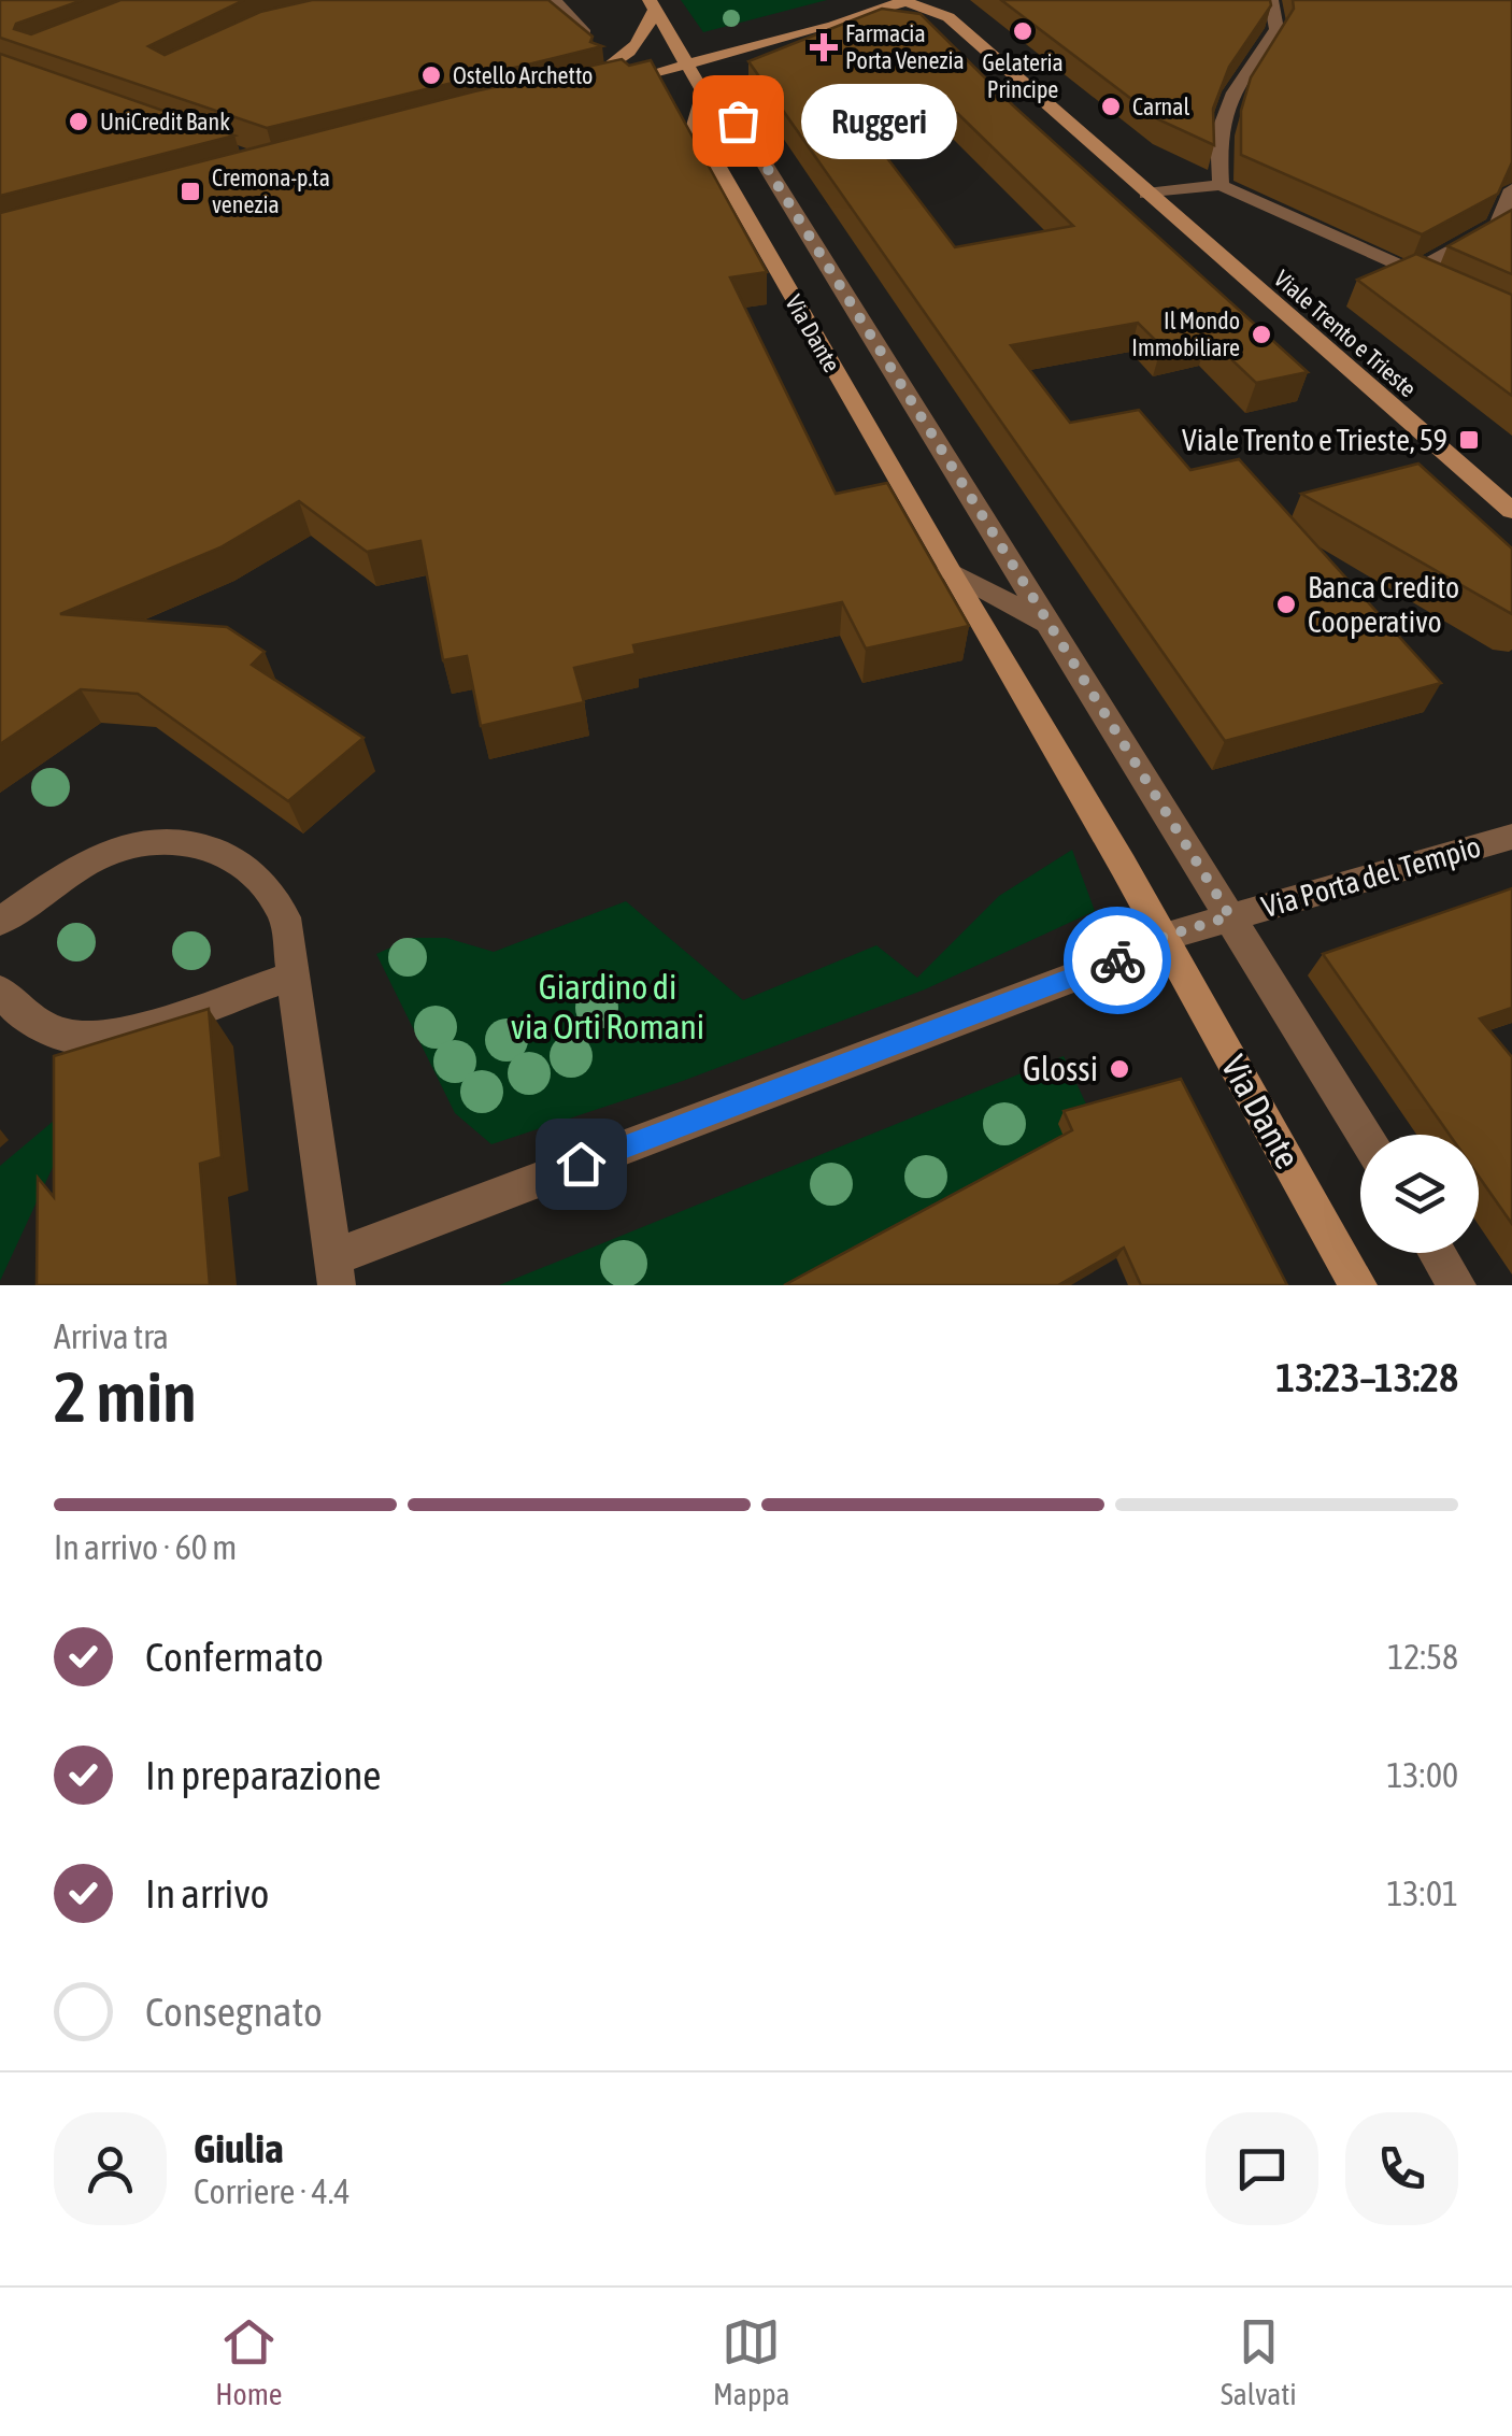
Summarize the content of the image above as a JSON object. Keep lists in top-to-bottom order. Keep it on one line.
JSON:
{"streets":{"main road":["Via Dante","Viale Trento e Trieste"],"street":["Via Porta del Tempio"]},"crossings":[["Via Dante","Via Porta del Tempio"]],"parks":["Giardino di via Orti Romani"],"places":{"other":["Gelateria Principe","Ostello Archetto","Carnal","Ruggeri","UniCredit Bank","Il Mondo Immobiliare","Banca Credito Cooperativo","Glossi"],"health":["Farmacia Porta Venezia"],"transit":["Cremona-p.ta venezia","Viale Trento e Trieste, 59"]},"page":{"bubble":"Ruggeri","heading":["2 min","Arriva tra","13:23–13:28"],"panel":["Giulia","Corriere · 4.4"],"bar":"In arrivo · 60 m","list":[["Confermato","12:58"],["In preparazione","13:00"],["In arrivo","13:01"],"Consegnato"],"tabs":["Home","Mappa","Salvati"]}}
